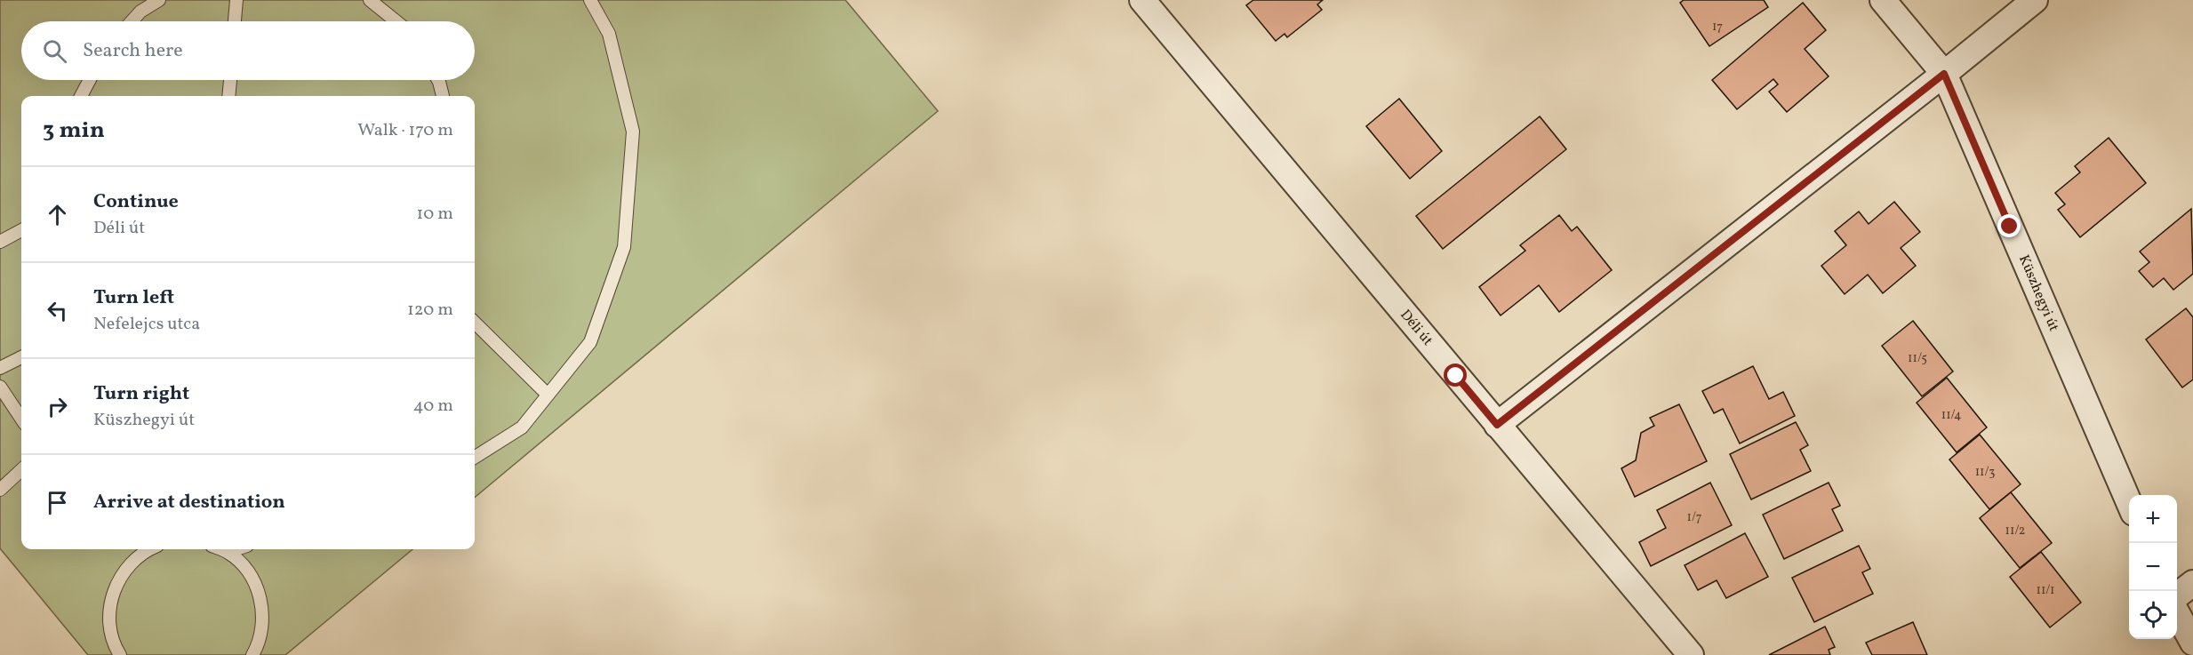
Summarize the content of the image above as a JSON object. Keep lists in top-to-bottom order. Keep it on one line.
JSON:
{"streets":{"street":["Küszhegyi út","Déli út"]},"house_numbers":["17","11/5","11/4","11/3","1/7","11/2","11/1"],"page":{"search":"Search here","heading":["3 min","Walk · 170 m"],"list":[["Continue","Déli út","10 m"],["Turn left","Nefelejcs utca","120 m"],["Turn right","Küszhegyi út","40 m"],"Arrive at destination"],"map_buttons":["+","−"]}}
